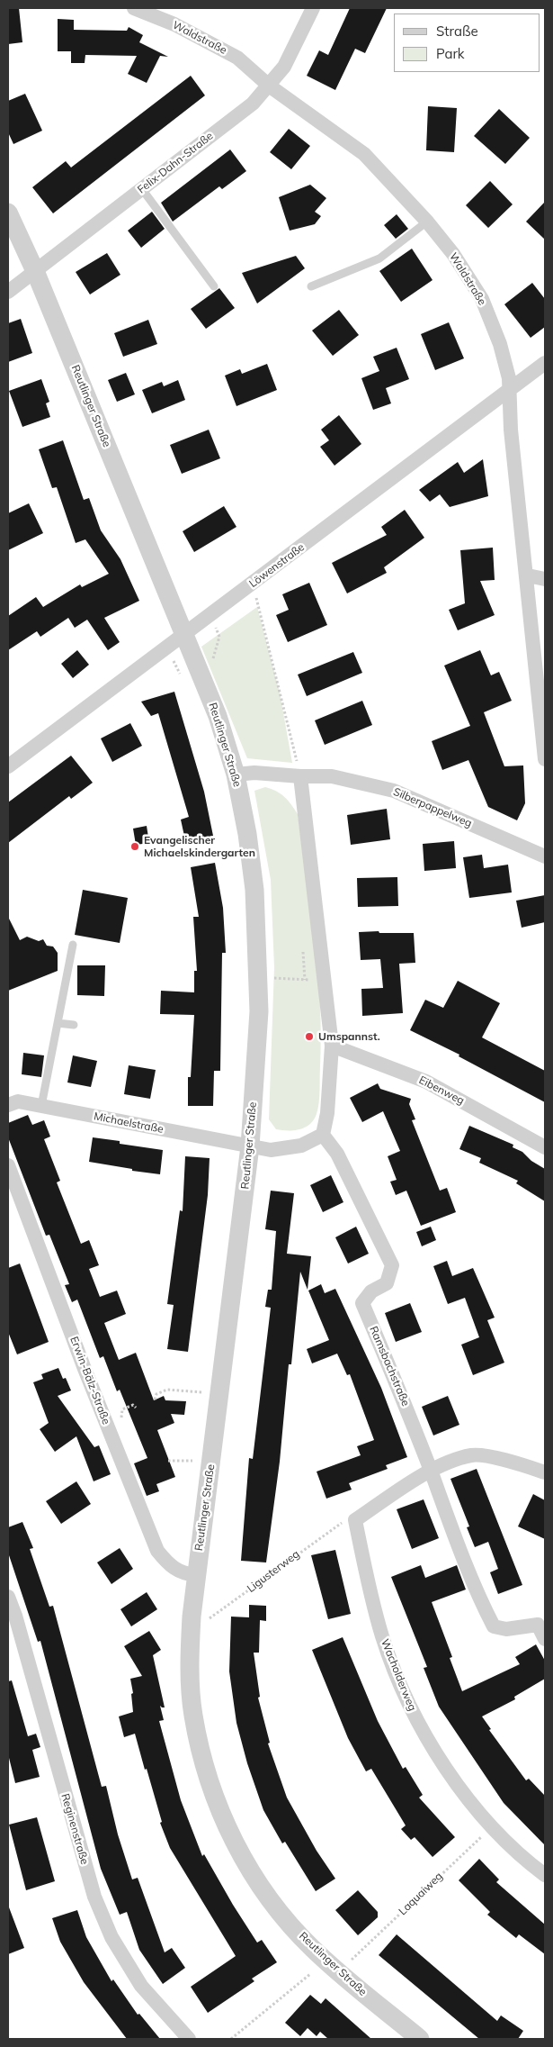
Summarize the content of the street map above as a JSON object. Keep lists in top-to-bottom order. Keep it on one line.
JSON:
{"streets":{"street":["Waldstraße","Felix-Dahn-Straße","Reutlinger Straße","Löwenstraße","Silberpappelweg","Eibenweg","Michaelstraße","Ramsbachstraße","Erwin-Bälz-Straße","Wacholderweg","Reginenstraße"],"path":["Ligusterweg","Laquaiweg"]},"crossings":[["Waldstraße","Felix-Dahn-Straße"],["Waldstraße","Löwenstraße"],["Felix-Dahn-Straße","Reutlinger Straße"],["Reutlinger Straße","Löwenstraße"],["Reutlinger Straße","Silberpappelweg"],["Reutlinger Straße","Michaelstraße"],["Reutlinger Straße","Erwin-Bälz-Straße"],["Reutlinger Straße","Ligusterweg"],["Ligusterweg","Wacholderweg"],["Wacholderweg","Laquaiweg"]],"places":["Evangelischer Michaelskindergarten","Umspannst."],"legend":["Straße","Park"]}
